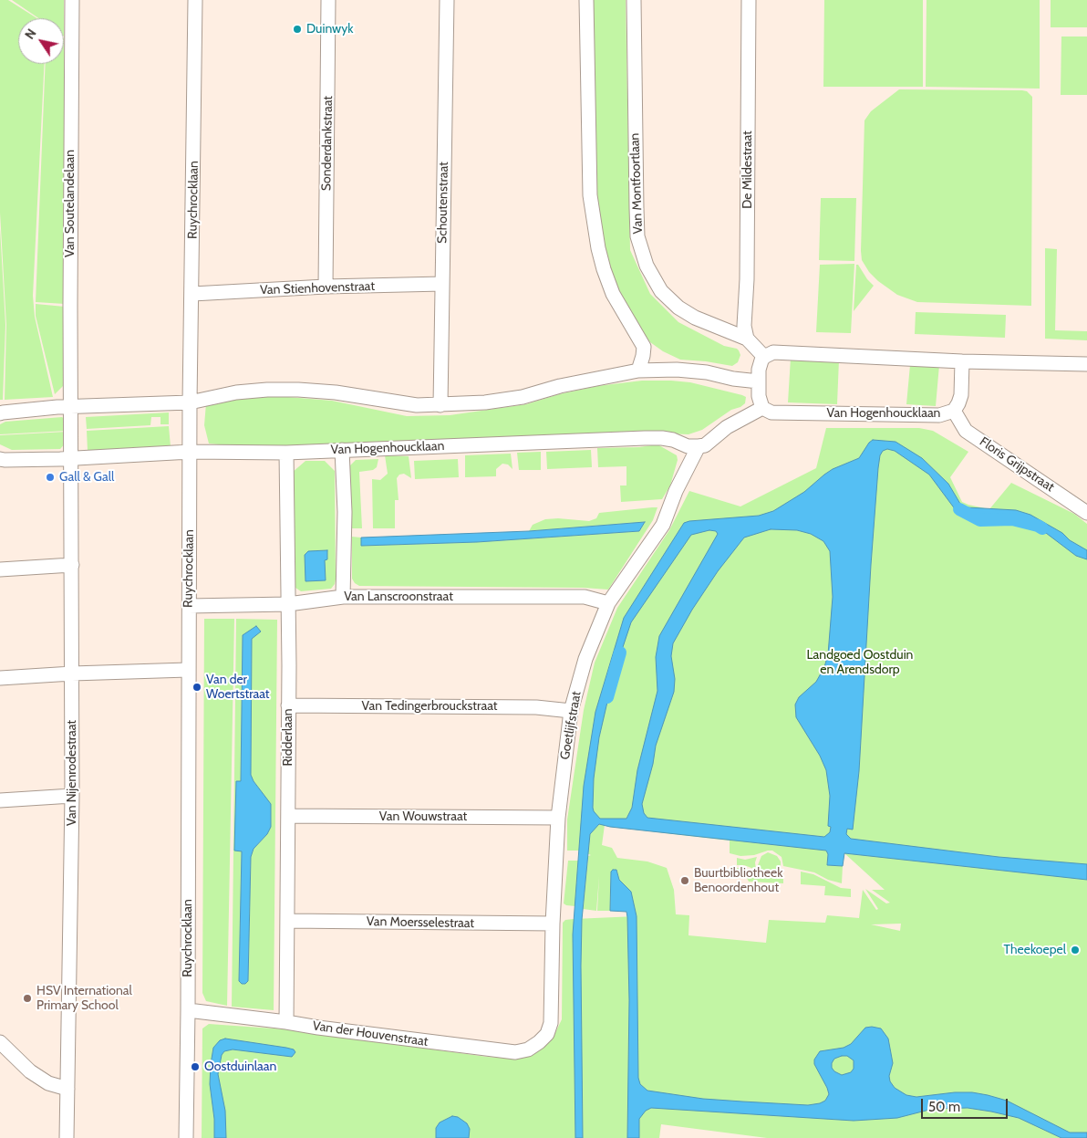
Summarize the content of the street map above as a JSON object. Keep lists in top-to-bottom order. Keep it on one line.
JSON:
{"streets":{"street":["Sonderdankstraat","De Mildestraat","Van Montfoortlaan","Ruychrocklaan","Schoutenstraat","Van Soutelandelaan","Van Stienhovenstraat","Van Hogenhoucklaan","Floris Grijpstraat","Van Lanscroonstraat","Van Tedingerbrouckstraat","Goetlijfstraat","Ridderlaan","Van Nijenrodestraat","Van Wouwstraat","Van Moersselestraat","Van der Houvenstraat"]},"crossings":[["Sonderdankstraat","Van Stienhovenstraat"],["De Mildestraat","Van Montfoortlaan"],["Ruychrocklaan","Van Stienhovenstraat"],["Ruychrocklaan","Van Hogenhoucklaan"],["Ruychrocklaan","Van Lanscroonstraat"],["Ruychrocklaan","Van der Houvenstraat"],["Schoutenstraat","Van Stienhovenstraat"],["Van Soutelandelaan","Van Nijenrodestraat"],["Van Hogenhoucklaan","Floris Grijpstraat"],["Van Hogenhoucklaan","Goetlijfstraat"],["Van Hogenhoucklaan","Ridderlaan"],["Van Hogenhoucklaan","Van Nijenrodestraat"],["Van Lanscroonstraat","Goetlijfstraat"],["Van Lanscroonstraat","Ridderlaan"],["Van Tedingerbrouckstraat","Goetlijfstraat"],["Van Tedingerbrouckstraat","Ridderlaan"],["Goetlijfstraat","Van Wouwstraat"],["Goetlijfstraat","Van Moersselestraat"],["Goetlijfstraat","Van der Houvenstraat"],["Ridderlaan","Van Wouwstraat"],["Ridderlaan","Van Moersselestraat"],["Ridderlaan","Van der Houvenstraat"]],"parks":["Landgoed Oostduin en Arendsdorp"],"places":["Duinwyk","Gall & Gall","Van der Woertstraat","Buurtbibliotheek Benoordenhout","Theekoepel","HSV International Primary School","Oostduinlaan"],"scale_bar":"50 m","north":"top left"}
